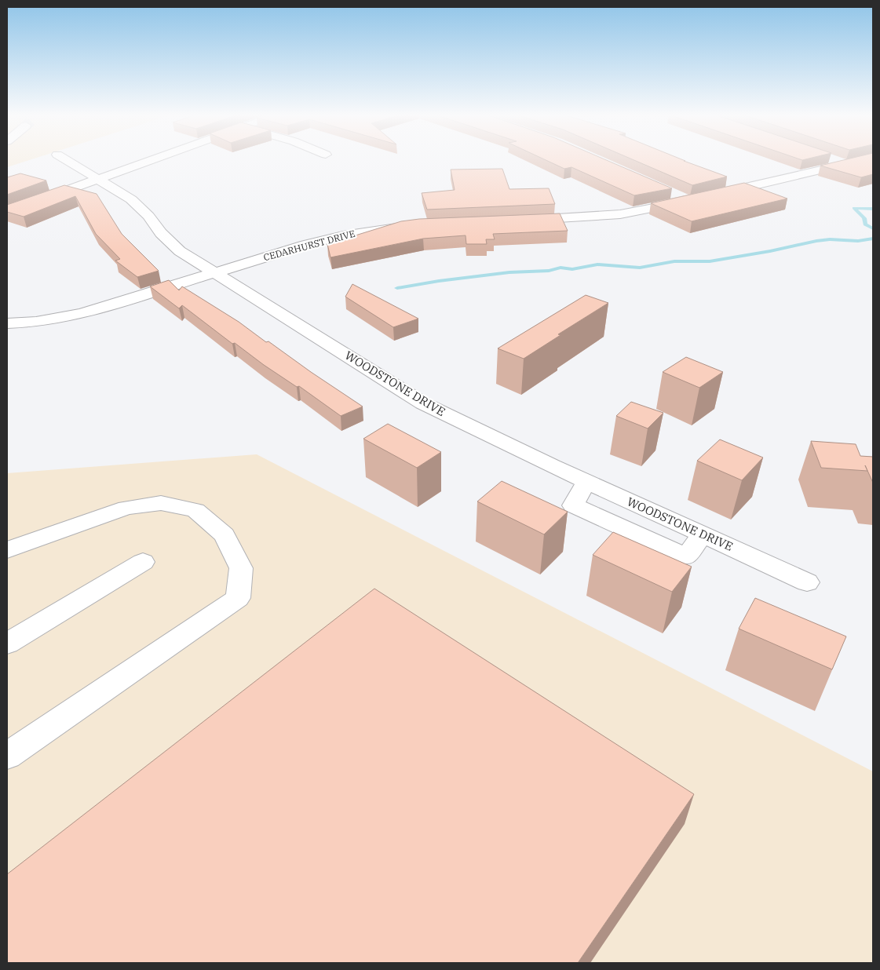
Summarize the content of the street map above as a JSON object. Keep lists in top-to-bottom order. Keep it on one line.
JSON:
{"streets":{"street":["CEDARHURST DRIVE","WOODSTONE DRIVE"]},"crossings":[["CEDARHURST DRIVE","WOODSTONE DRIVE"]]}
